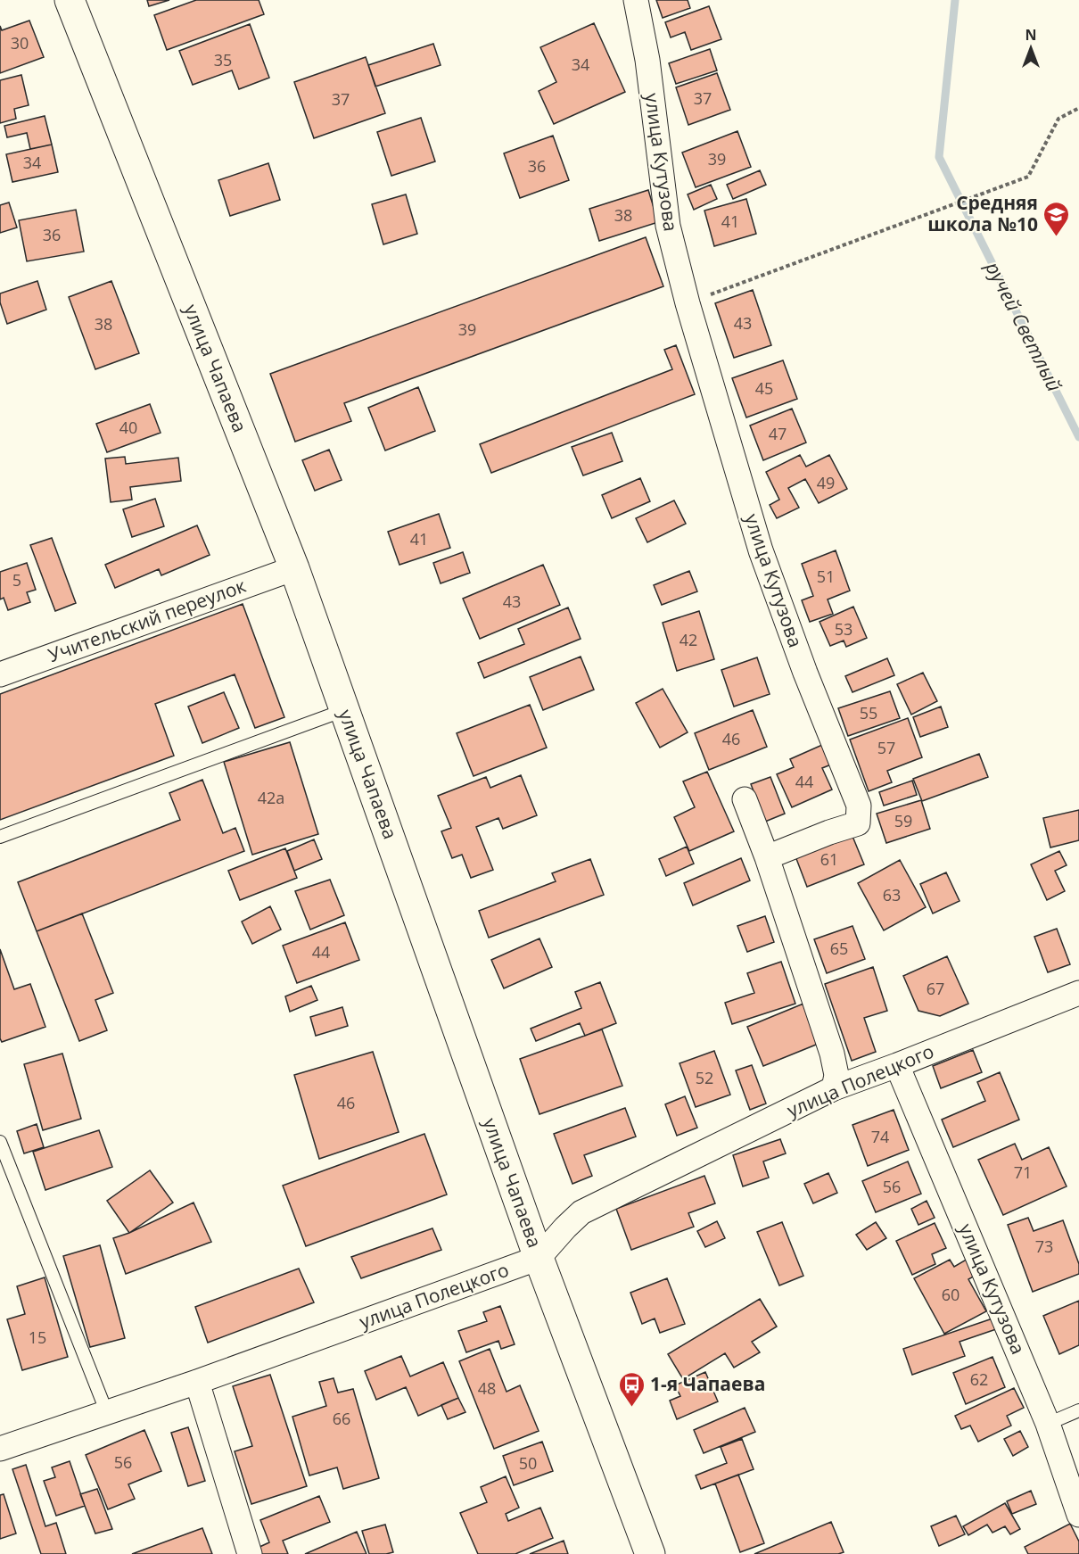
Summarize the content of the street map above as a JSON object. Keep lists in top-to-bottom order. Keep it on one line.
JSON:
{"streets":{"street":["улица Кутузова","улица Чапаева","Учительский переулок","улица Полецкого"]},"crossings":[["улица Кутузова","улица Полецкого"],["улица Чапаева","Учительский переулок"],["улица Чапаева","улица Полецкого"]],"water":["ручей Светлый"],"places":{"school or university":["Средняя школа №10"],"bus stop":["1-я Чапаева"]},"house_numbers":["30","35","34","37","37","39","34","36","38","41","36","43","38","39","45","40","47","49","41","51","5","43","53","42","55","46","57","44","42а","59","61","63","65","44","67","52","46","74","71","56","73","60","15","62","48","66","56","50"],"north":"top"}
